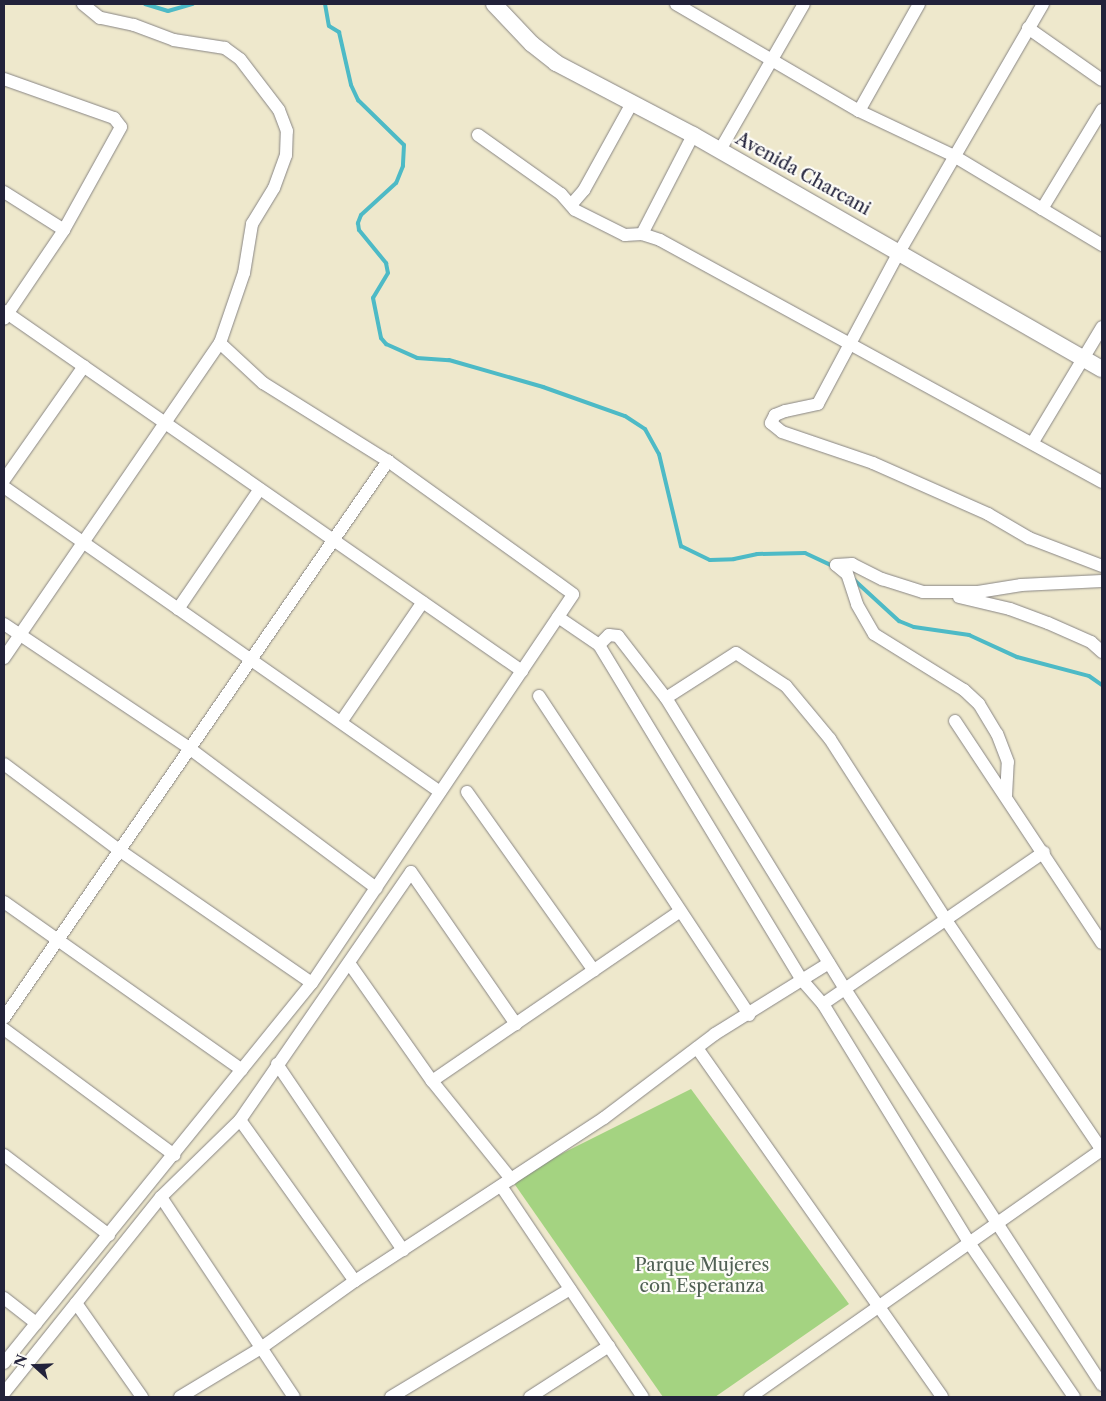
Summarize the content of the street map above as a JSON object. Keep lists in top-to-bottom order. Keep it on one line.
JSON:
{"streets":{"main road":["Avenida Charcani"]},"parks":["Parque Mujeres con Esperanza"],"north":"left"}
